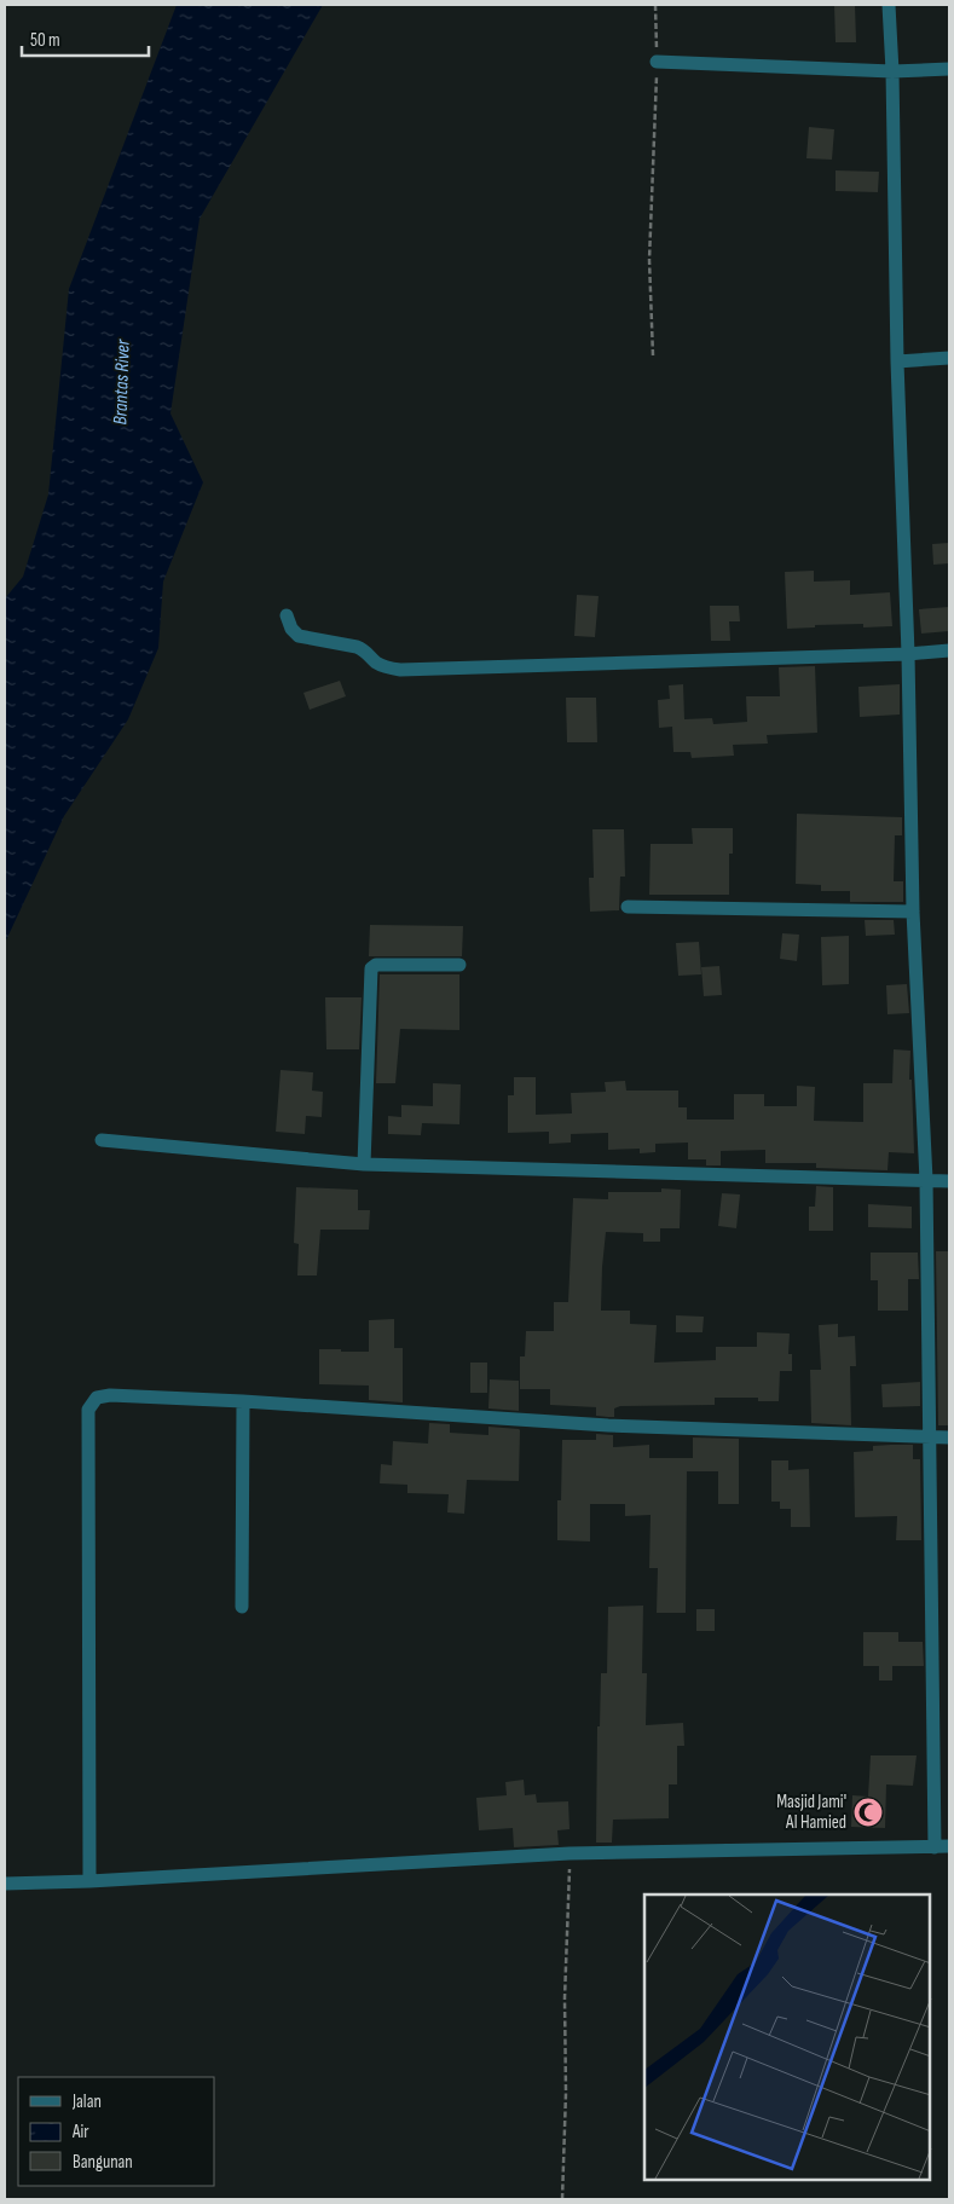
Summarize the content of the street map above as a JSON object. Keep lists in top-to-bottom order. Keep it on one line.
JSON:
{"water":["Brantas River"],"places":{"mosque":["Masjid Jami' Al Hamied"]},"legend":["Jalan","Air","Bangunan"],"scale_bar":"50 m"}
